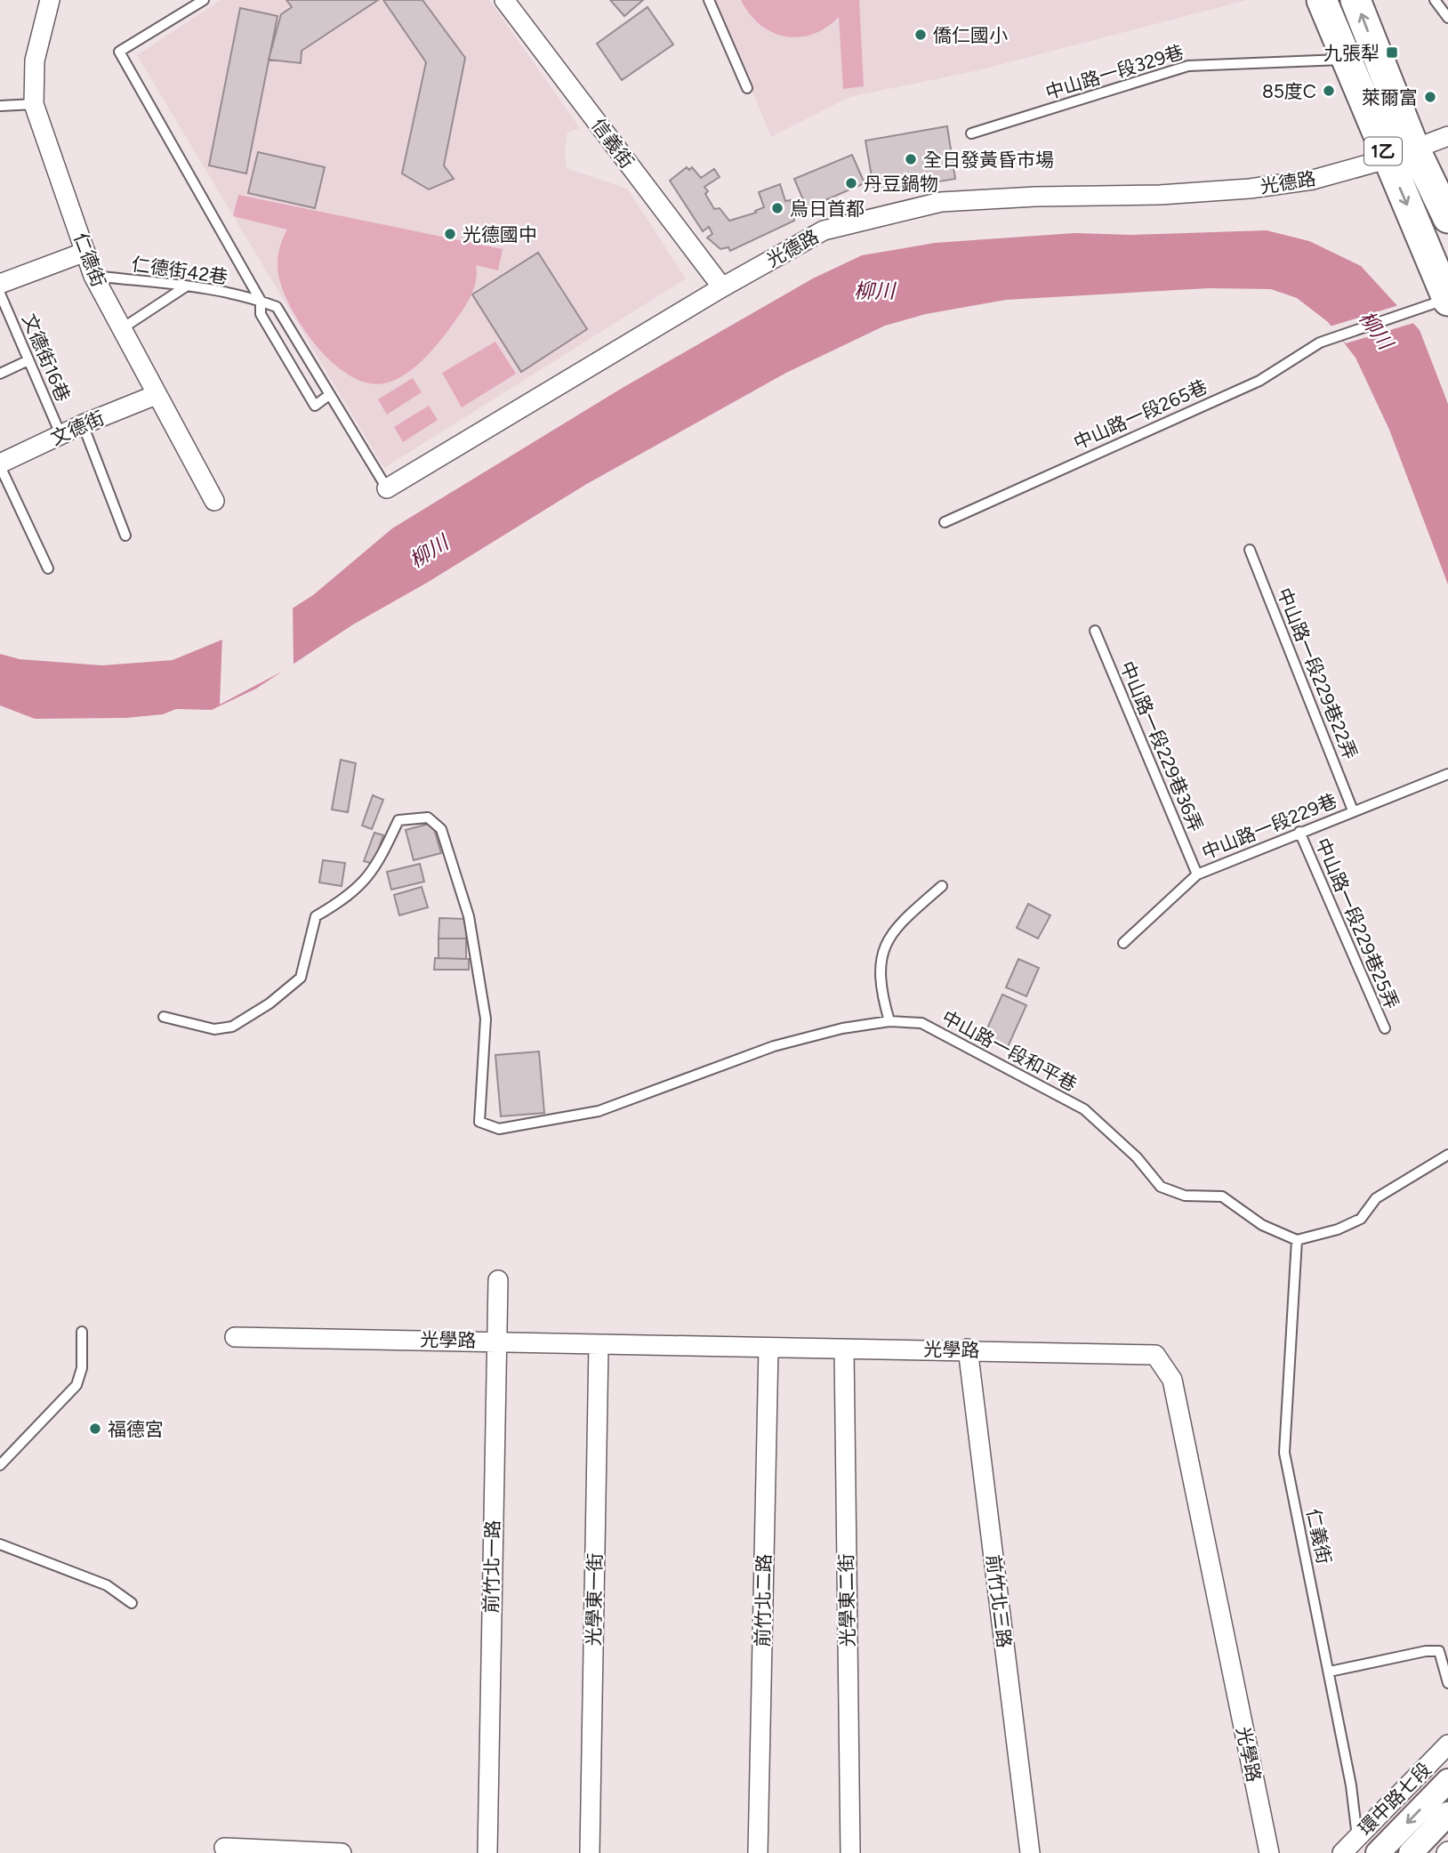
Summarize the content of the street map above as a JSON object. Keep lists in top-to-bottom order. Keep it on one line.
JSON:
{"streets":{"main road":["1乙"],"street":["信義街","光德路","仁德街","文德街","光學路","前竹北一路","光學東一街","前竹北二路","光學東二街","前竹北三路","環中路七段"],"lane":["中山路一段329巷","仁德街42巷","文德街16巷","中山路一段265巷","中山路一段229巷22弄","中山路一段229巷36弄","中山路一段229巷","中山路一段229巷25弄","中山路一段和平巷","仁義街"]},"crossings":[["中山路一段329巷","1乙"],["信義街","光德路"],["1乙","光德路"],["1乙","中山路一段265巷"],["仁德街","仁德街42巷"],["仁德街","文德街"],["文德街16巷","文德街"],["中山路一段229巷22弄","中山路一段229巷"],["中山路一段229巷36弄","中山路一段229巷"],["中山路一段229巷","中山路一段229巷25弄"],["中山路一段和平巷","仁義街"],["光學路","前竹北一路"],["光學路","光學東一街"],["光學路","前竹北二路"],["光學路","光學東二街"],["光學路","前竹北三路"],["仁義街","環中路七段"]],"water":["柳川"],"places":{"other":["僑仁國小","85度C","萊爾富","全日發黃昏市場","丹豆鍋物","烏日首都","光德國中","福德宮"],"transit":["九張犁"]}}
